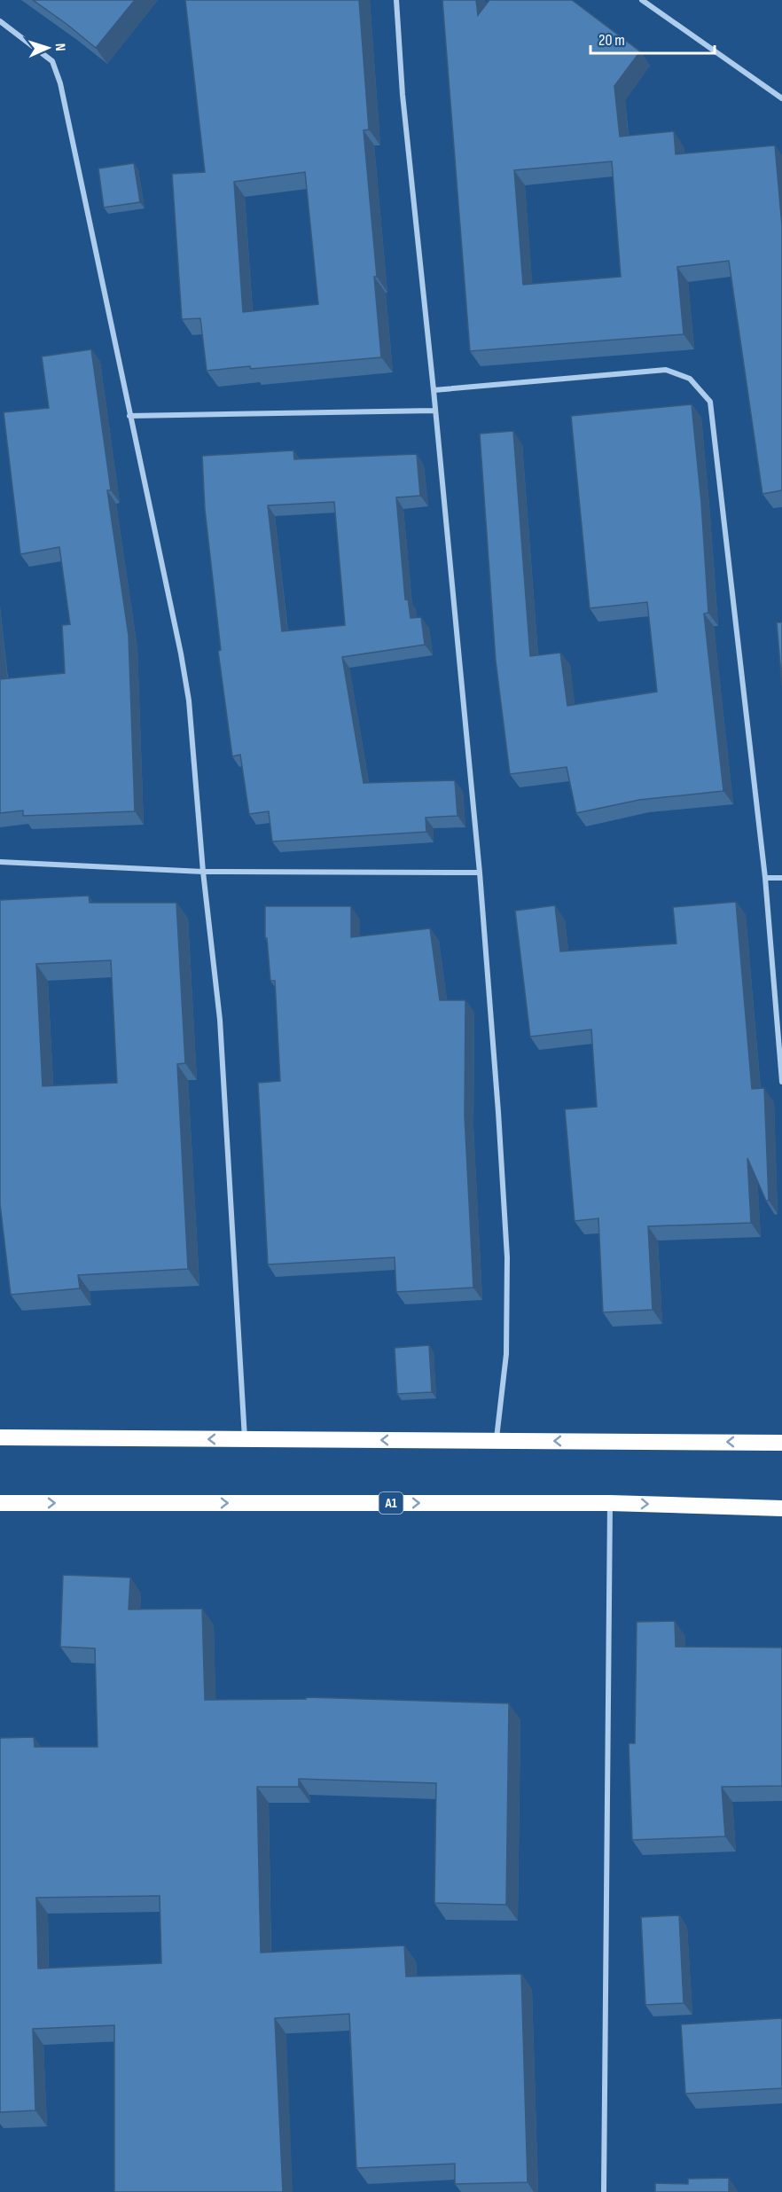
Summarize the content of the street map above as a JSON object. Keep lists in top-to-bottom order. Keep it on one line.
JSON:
{"streets":{"highway":["A1"]},"scale_bar":"20 m","north":"right"}
